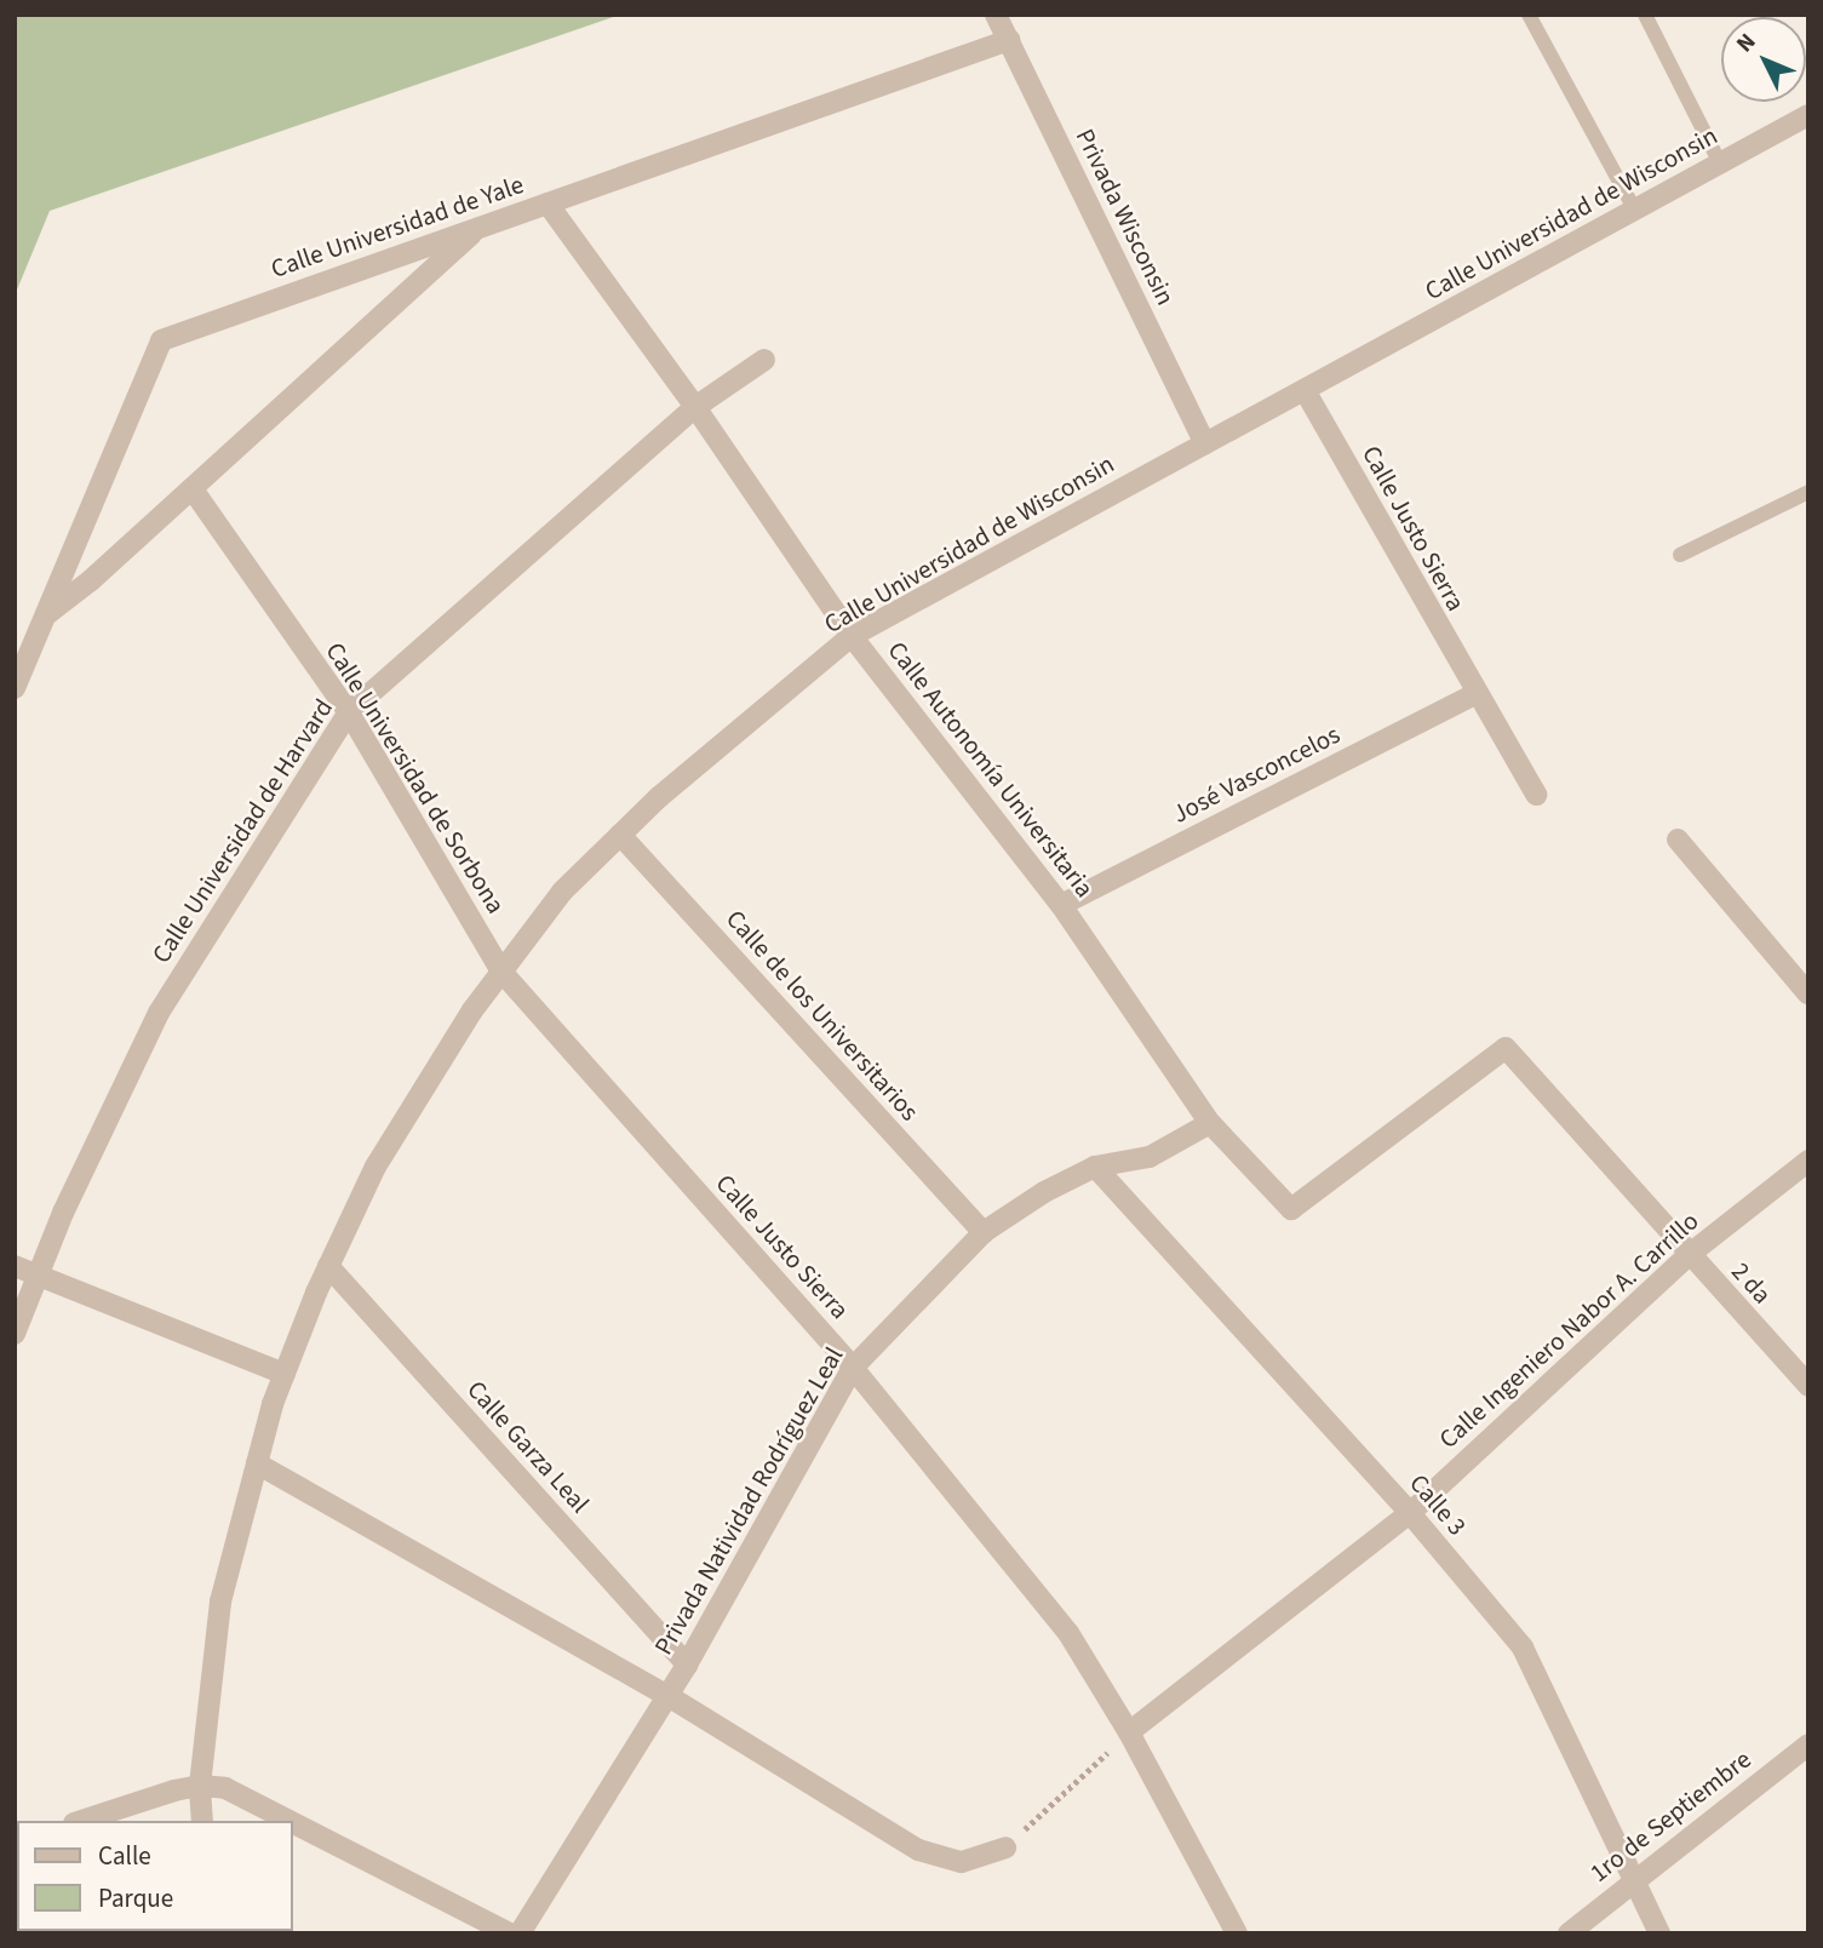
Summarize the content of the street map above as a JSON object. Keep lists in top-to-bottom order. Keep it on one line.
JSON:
{"streets":{"street":["Calle Universidad de Wisconsin","Privada Wisconsin","Calle Universidad de Yale","Calle Justo Sierra","Calle Autonomía Universitaria","José Vasconcelos","Calle Universidad de Sorbona","Calle Universidad de Harvard","Calle de los Universitarios","2 da","Calle Ingeniero Nabor A. Carrillo","Calle Garza Leal","Privada Natividad Rodríguez Leal","Calle 3","1ro de Septiembre"]},"crossings":[["Calle Universidad de Wisconsin","Privada Wisconsin"],["Calle Universidad de Wisconsin","Calle Justo Sierra"],["Calle Universidad de Wisconsin","Calle Autonomía Universitaria"],["Calle Universidad de Wisconsin","Calle Universidad de Sorbona"],["Calle Universidad de Wisconsin","Calle de los Universitarios"],["Calle Universidad de Wisconsin","Calle Garza Leal"],["Privada Wisconsin","Calle Universidad de Yale"],["Calle Universidad de Yale","Calle Autonomía Universitaria"],["Calle Justo Sierra","José Vasconcelos"],["Calle Justo Sierra","Calle Universidad de Sorbona"],["Calle Justo Sierra","Calle Ingeniero Nabor A. Carrillo"],["Calle Justo Sierra","Privada Natividad Rodríguez Leal"],["Calle Autonomía Universitaria","José Vasconcelos"],["Calle Autonomía Universitaria","Calle Universidad de Harvard"],["Calle Autonomía Universitaria","2 da"],["Calle Autonomía Universitaria","Privada Natividad Rodríguez Leal"],["Calle Universidad de Sorbona","Calle Universidad de Harvard"],["Calle de los Universitarios","Privada Natividad Rodríguez Leal"],["2 da","Calle Ingeniero Nabor A. Carrillo"],["2 da","Privada Natividad Rodríguez Leal"],["Calle Ingeniero Nabor A. Carrillo","Calle 3"],["Calle Garza Leal","Privada Natividad Rodríguez Leal"],["Privada Natividad Rodríguez Leal","Calle 3"],["Calle 3","1ro de Septiembre"]],"legend":["Calle","Parque"],"north":"top left"}
